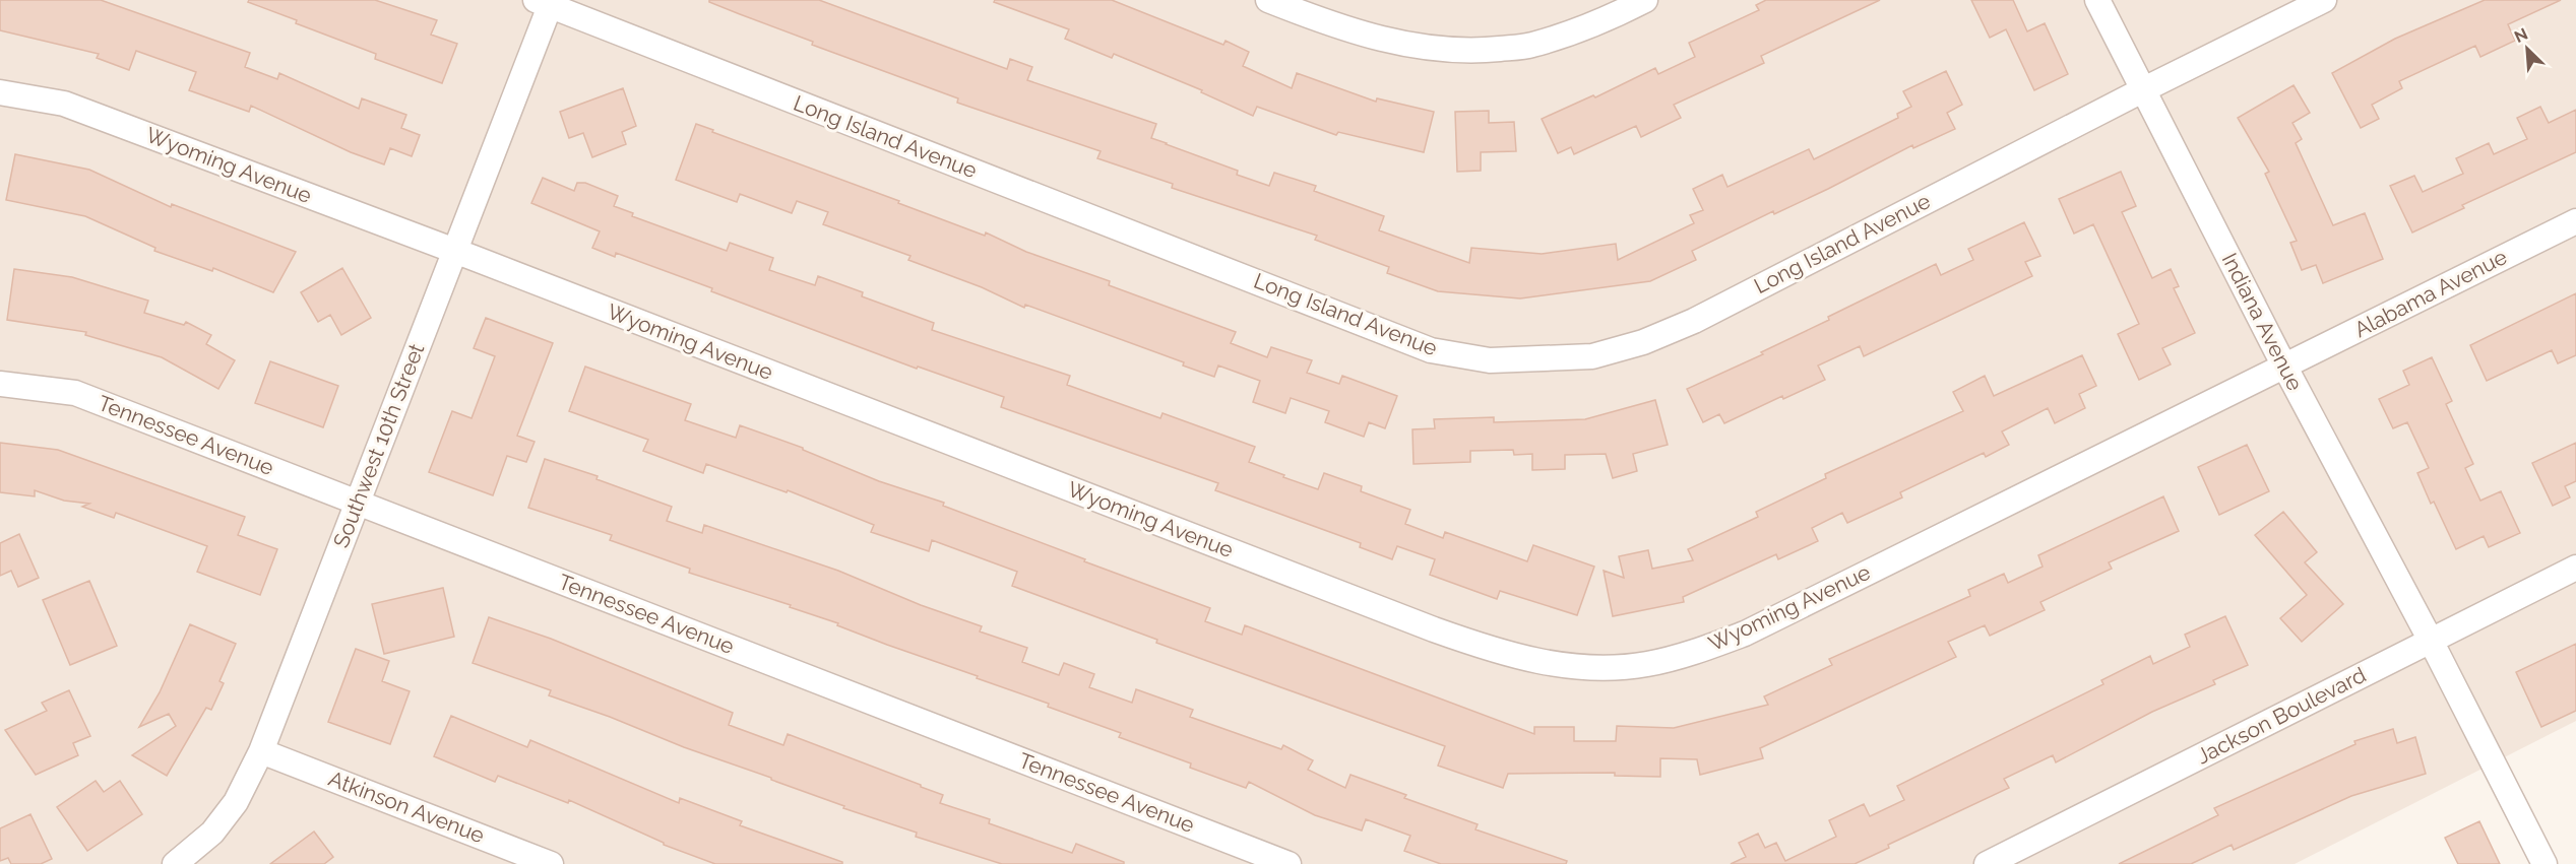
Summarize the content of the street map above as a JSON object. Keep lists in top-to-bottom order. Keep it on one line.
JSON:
{"streets":{"street":["Long Island Avenue","Wyoming Avenue","Alabama Avenue","Indiana Avenue","Tennessee Avenue","Southwest 10th Street","Jackson Boulevard","Atkinson Avenue"]},"crossings":[["Long Island Avenue","Indiana Avenue"],["Long Island Avenue","Southwest 10th Street"],["Wyoming Avenue","Alabama Avenue"],["Wyoming Avenue","Indiana Avenue"],["Wyoming Avenue","Southwest 10th Street"],["Alabama Avenue","Indiana Avenue"],["Indiana Avenue","Jackson Boulevard"],["Tennessee Avenue","Southwest 10th Street"],["Southwest 10th Street","Atkinson Avenue"]],"north":"top left"}
